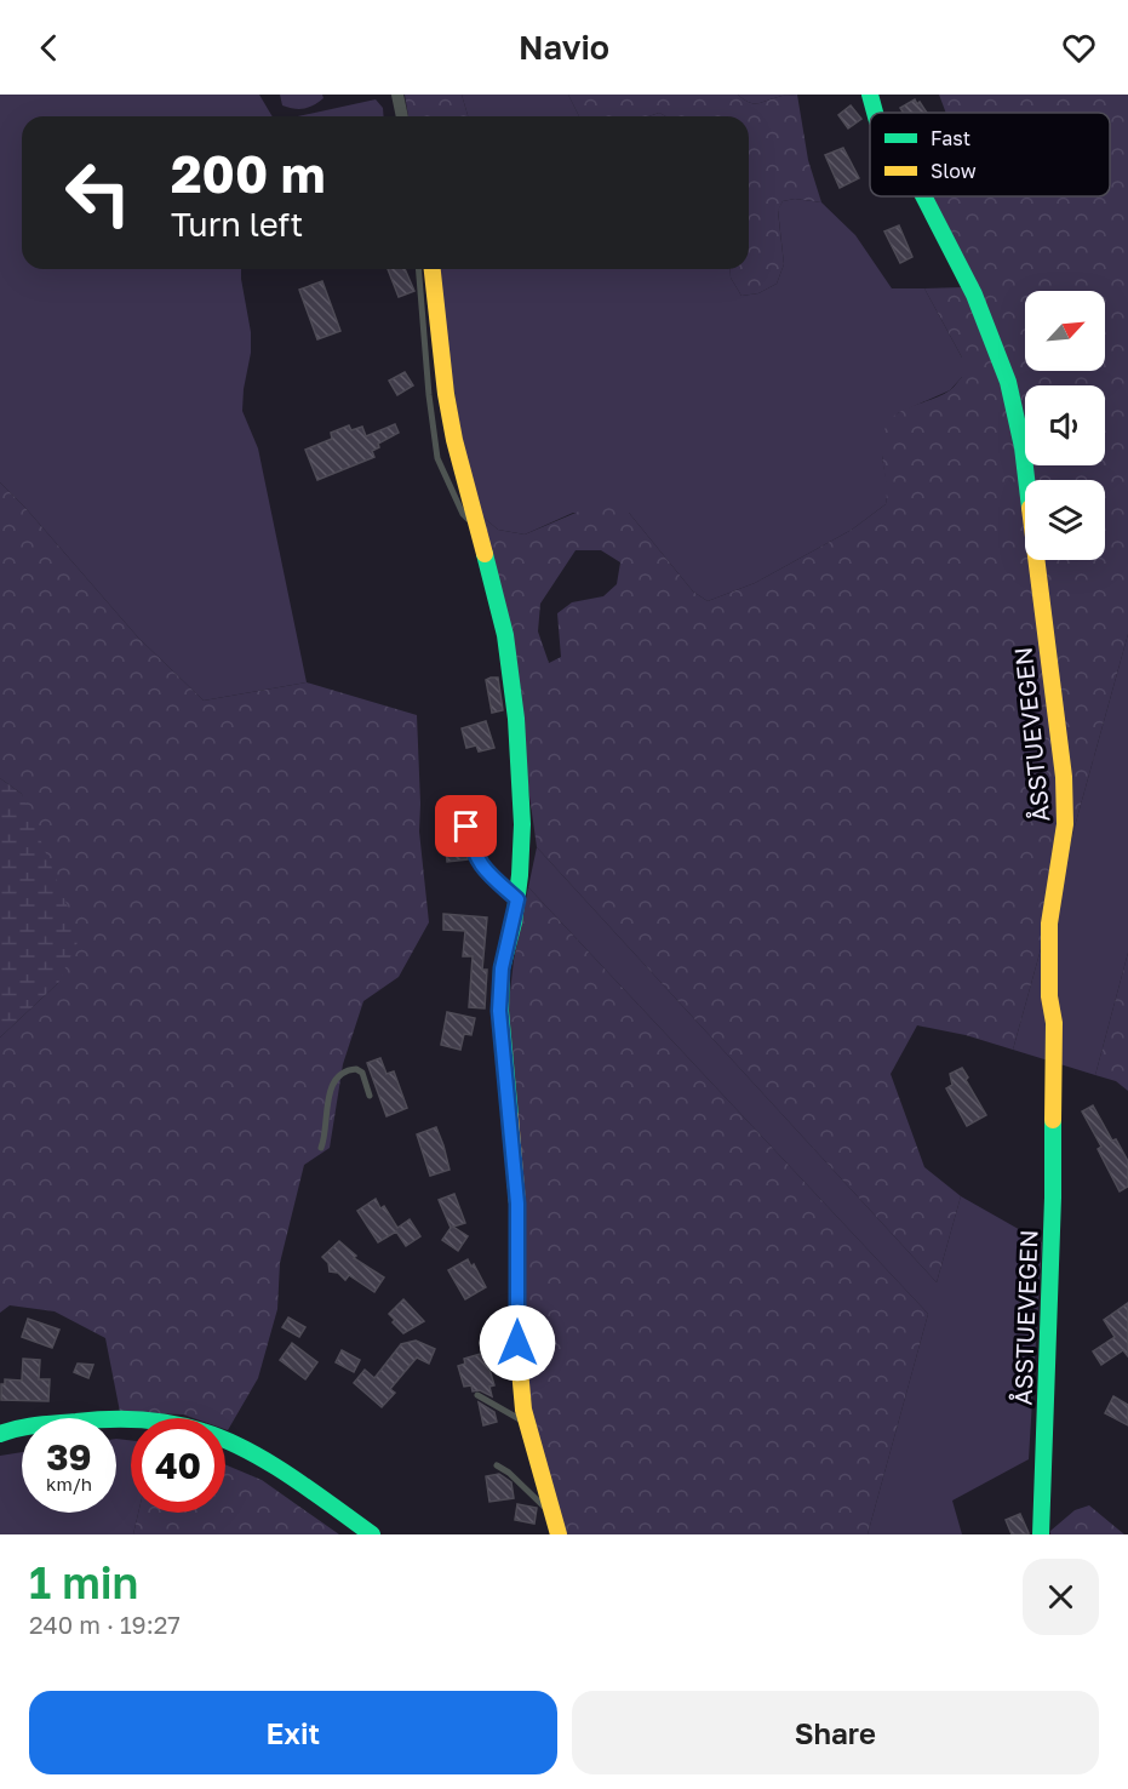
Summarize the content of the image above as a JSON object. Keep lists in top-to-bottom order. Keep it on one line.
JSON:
{"streets":{"street":["ÅSSTUEVEGEN"]},"legend":["Fast","Slow"],"north":"top right","page":{"header":"Navio","turn":["200 m","Turn left"],"speed":"39 km/h","limit":"40","heading":["1 min","240 m · 19:27"],"buttons":["Exit","Share"]}}
